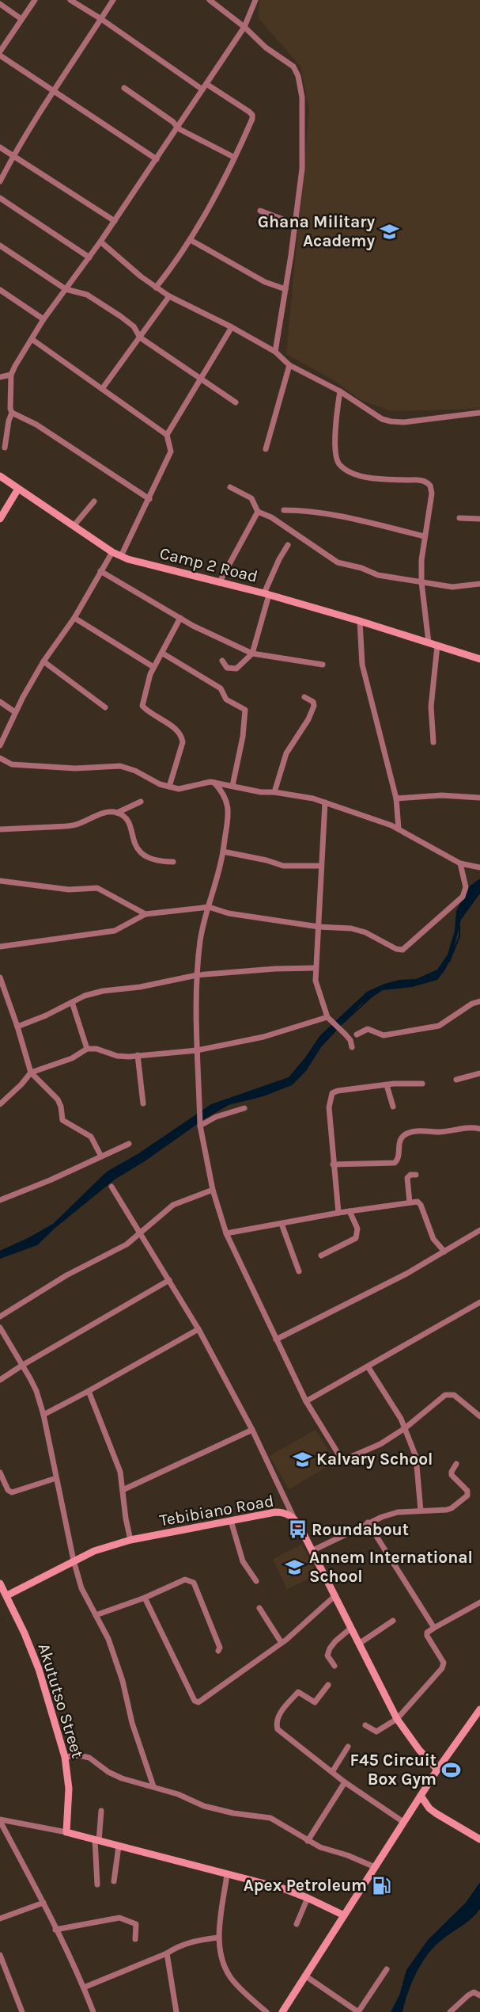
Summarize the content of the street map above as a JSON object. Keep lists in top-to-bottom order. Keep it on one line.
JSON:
{"streets":{"street":["Camp 2 Road","Tebibiano Road","Akututso Street"]},"crossings":[["Tebibiano Road","Akututso Street"]],"places":{"school or university":["Ghana Military Academy","Kalvary School","Annem International School"],"bus stop":["Roundabout"],"sports":["F45 Circuit Box Gym"],"fuel station":["Apex Petroleum"]}}
